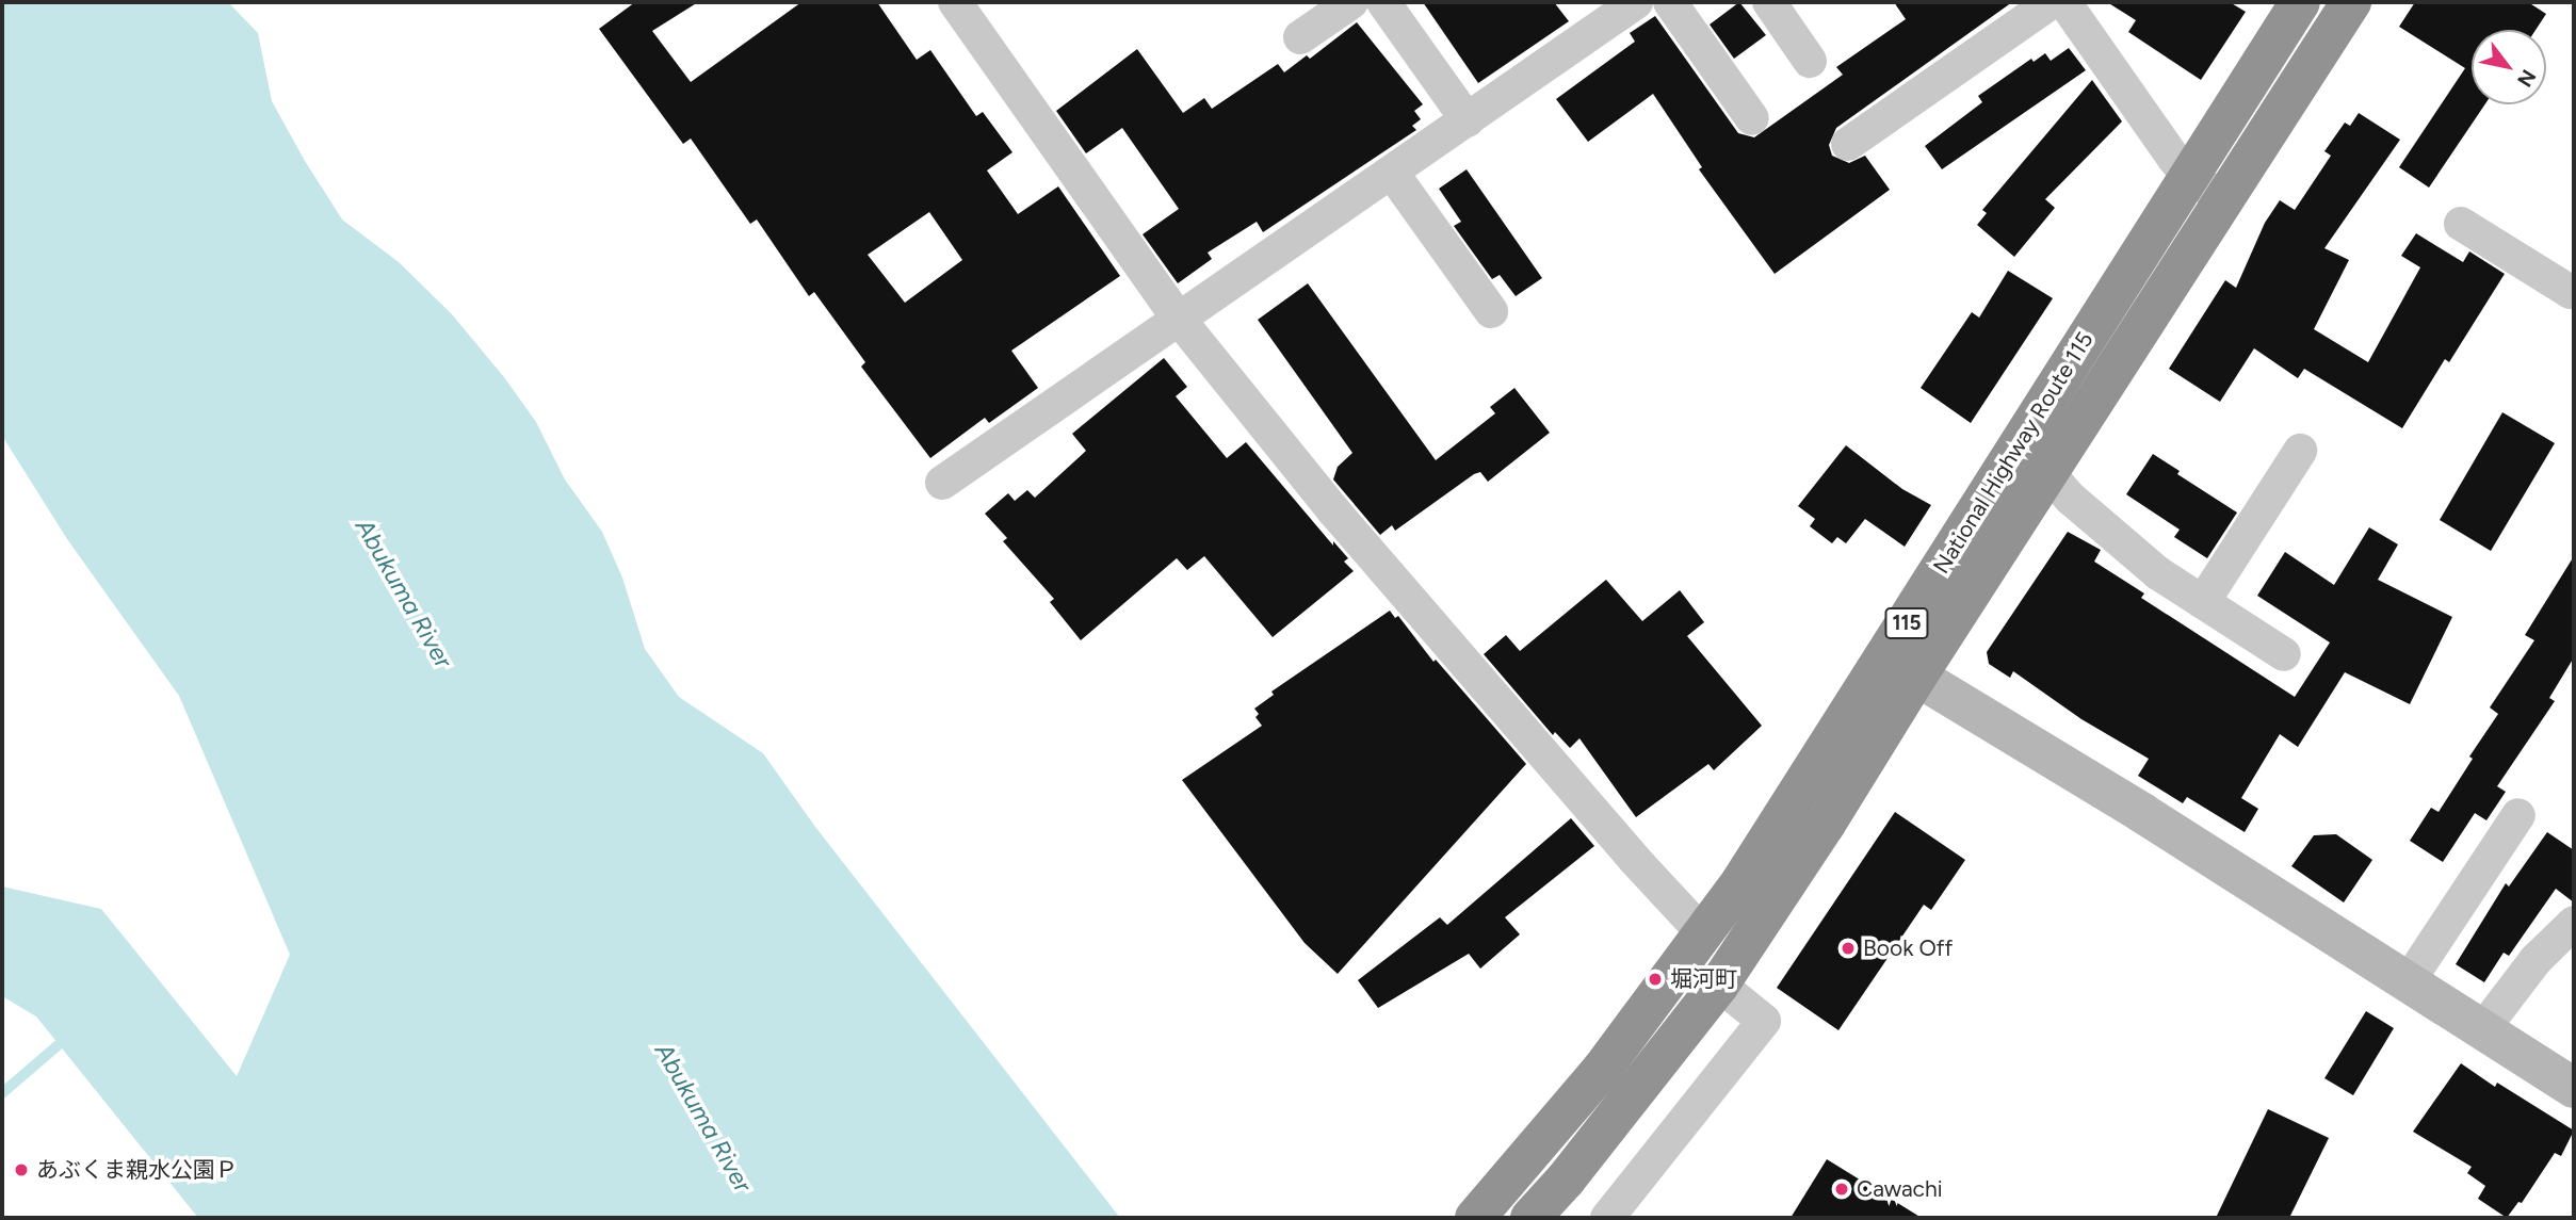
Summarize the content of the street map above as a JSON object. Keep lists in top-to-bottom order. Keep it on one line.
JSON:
{"streets":{"highway":["National Highway Route 115","115"]},"water":["Abukuma River"],"places":["Book Off","堀河町","あぶくま親水公園Ｐ","Cawachi"],"north":"bottom right"}
